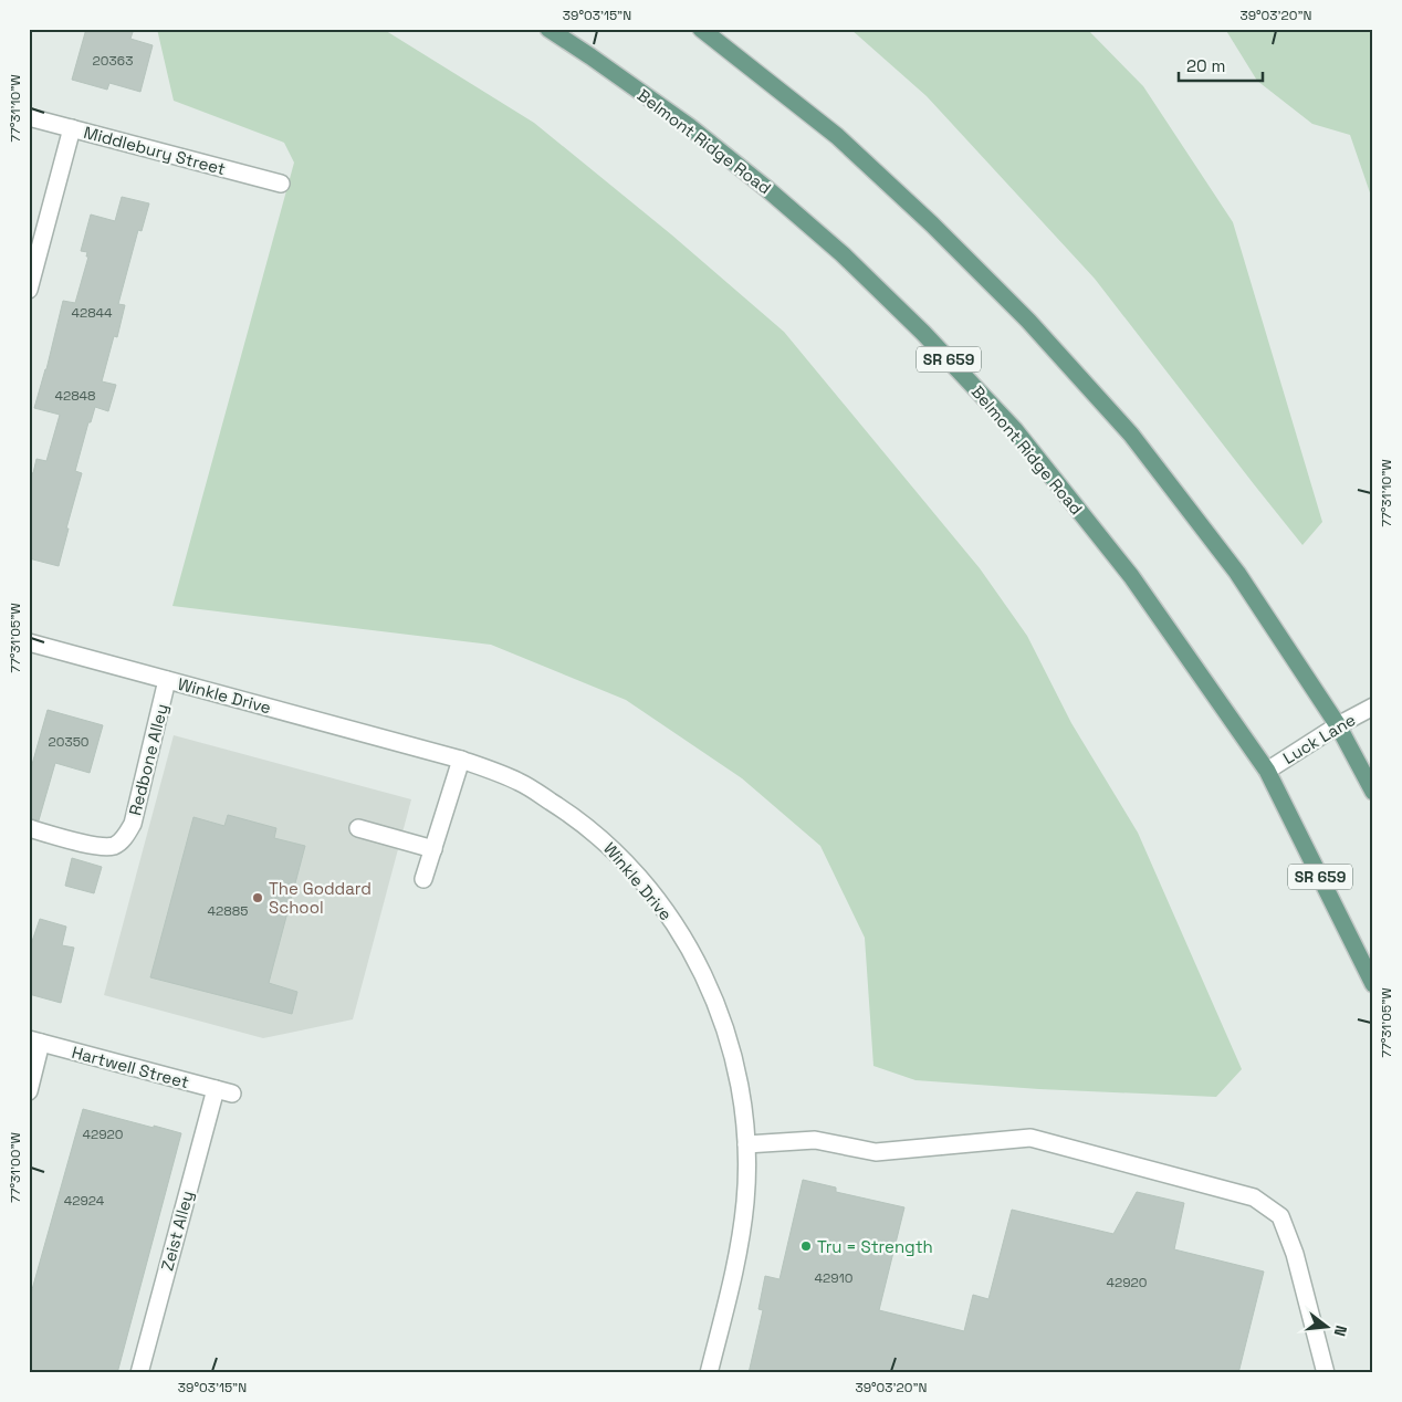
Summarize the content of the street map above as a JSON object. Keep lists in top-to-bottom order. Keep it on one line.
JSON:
{"streets":{"main road":["Belmont Ridge Road","SR 659"],"street":["Middlebury Street","Winkle Drive","Luck Lane","Redbone Alley","Hartwell Street","Zeist Alley"]},"crossings":[["Belmont Ridge Road","Luck Lane"],["Winkle Drive","Redbone Alley"],["Hartwell Street","Zeist Alley"]],"places":["The Goddard School","Tru = Strength"],"house_numbers":["20363","42844","42848","20350","42885","42920","42924","42910","42920"],"scale_bar":"20 m","north":"right","coordinates":["39°03'15\"N","39°03'20\"N","77°31'10\"W","77°31'05\"W","77°31'00\"W"]}
